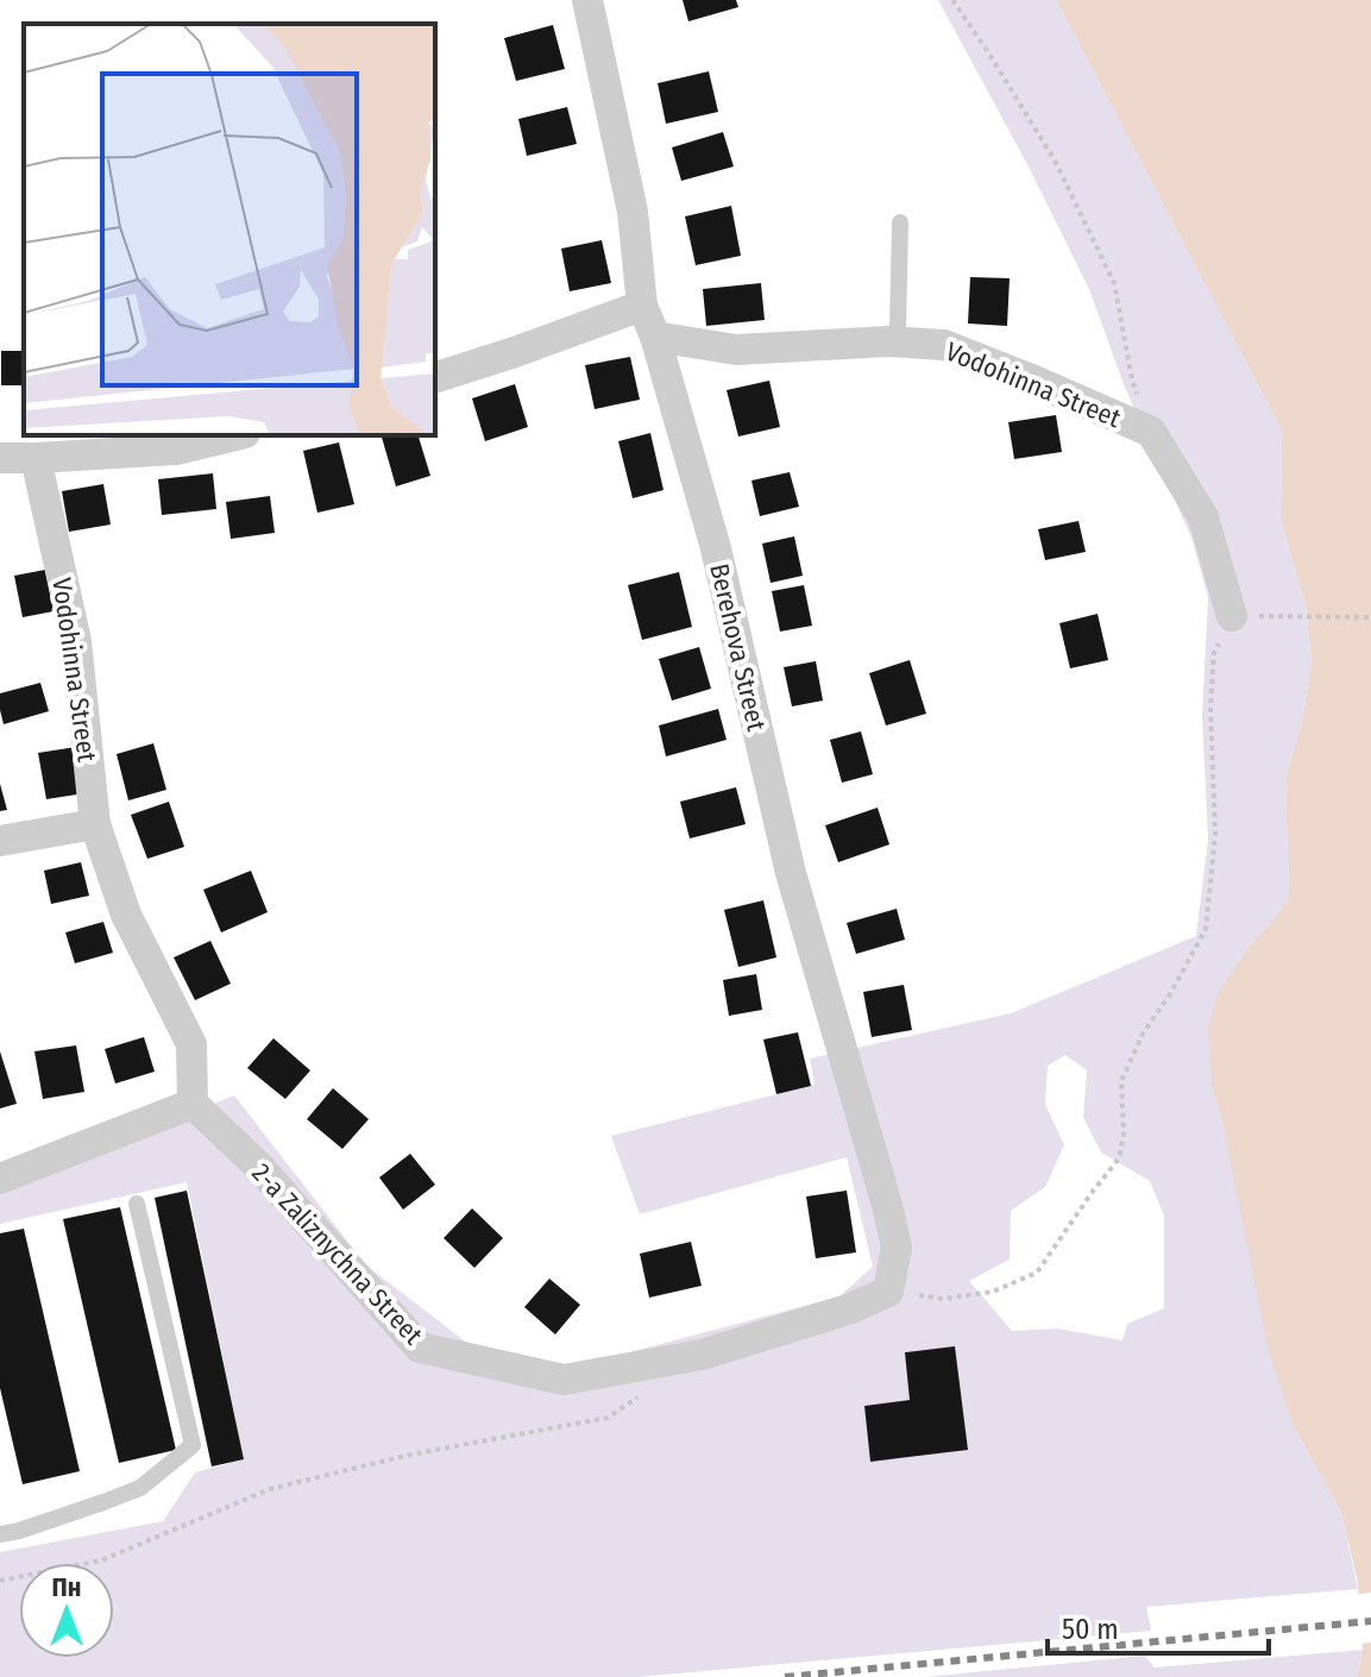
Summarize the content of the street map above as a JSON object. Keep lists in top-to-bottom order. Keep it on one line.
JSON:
{"streets":{"street":["Vodohinna Street","Berehova Street","2-a Zaliznychna Street"]},"crossings":[["Vodohinna Street","Berehova Street"],["Berehova Street","2-a Zaliznychna Street"]],"scale_bar":"50 m","north":"top"}
